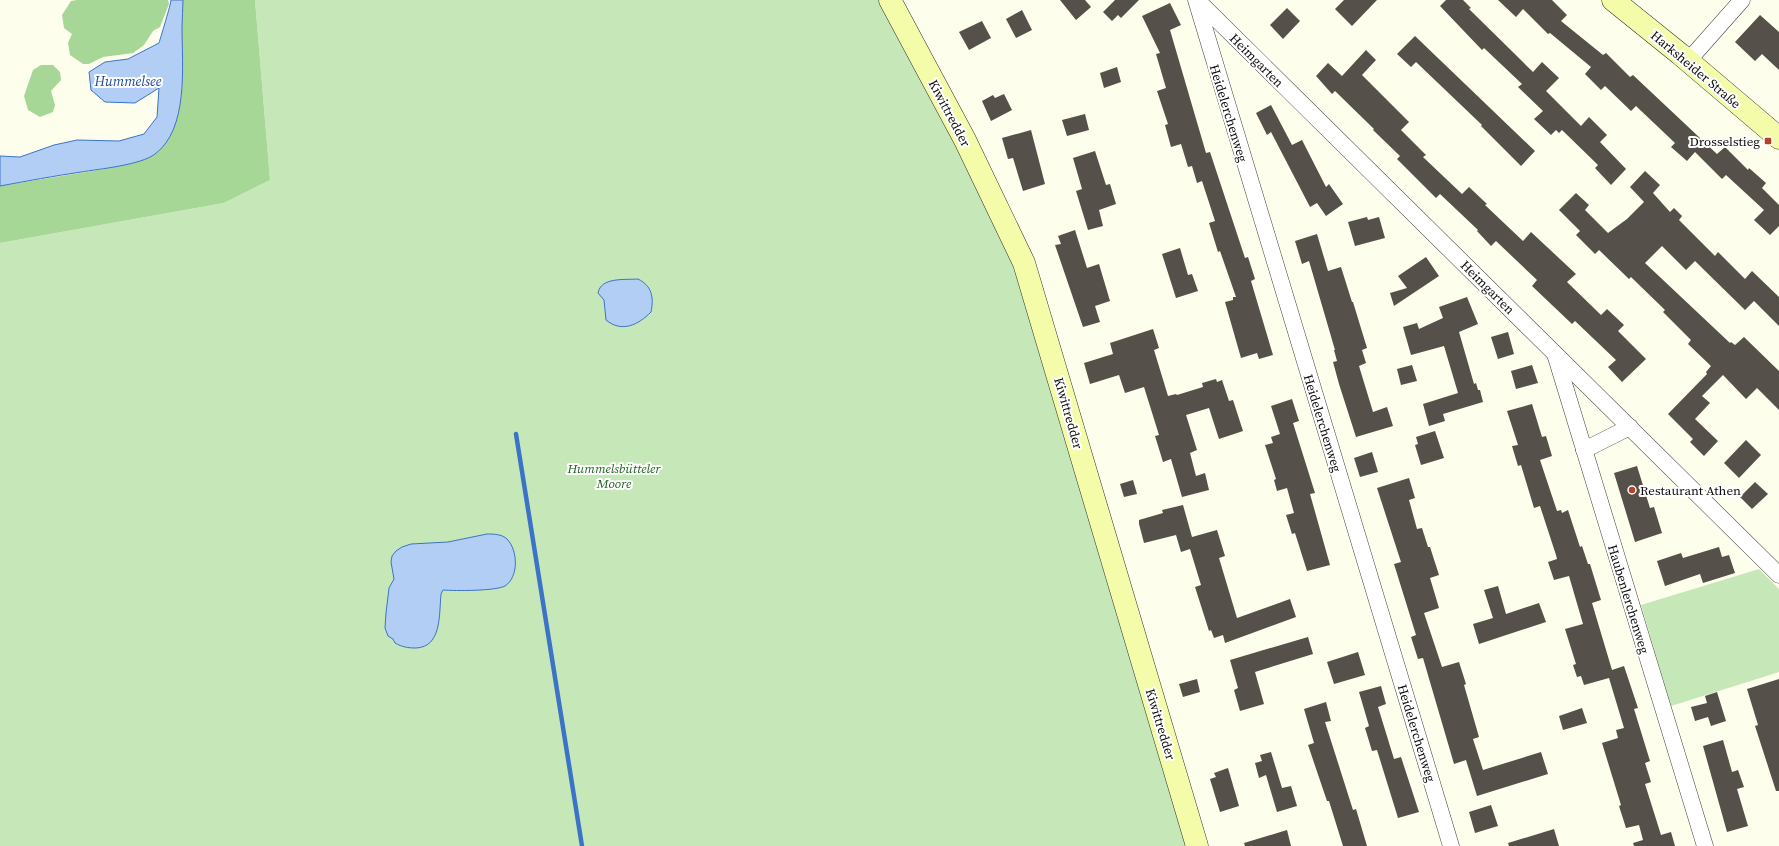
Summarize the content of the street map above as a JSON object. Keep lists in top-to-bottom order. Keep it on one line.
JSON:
{"streets":{"street":["Heimgarten","Harksheider Straße","Kiwittredder","Heidelerchenweg","Haubenlerchenweg"]},"crossings":[["Heimgarten","Heidelerchenweg"],["Heimgarten","Haubenlerchenweg"]],"water":["Hummelsee"],"parks":["Hummelsbütteler Moore"],"places":{"transit":["Drosselstieg"],"other":["Restaurant Athen"]}}
